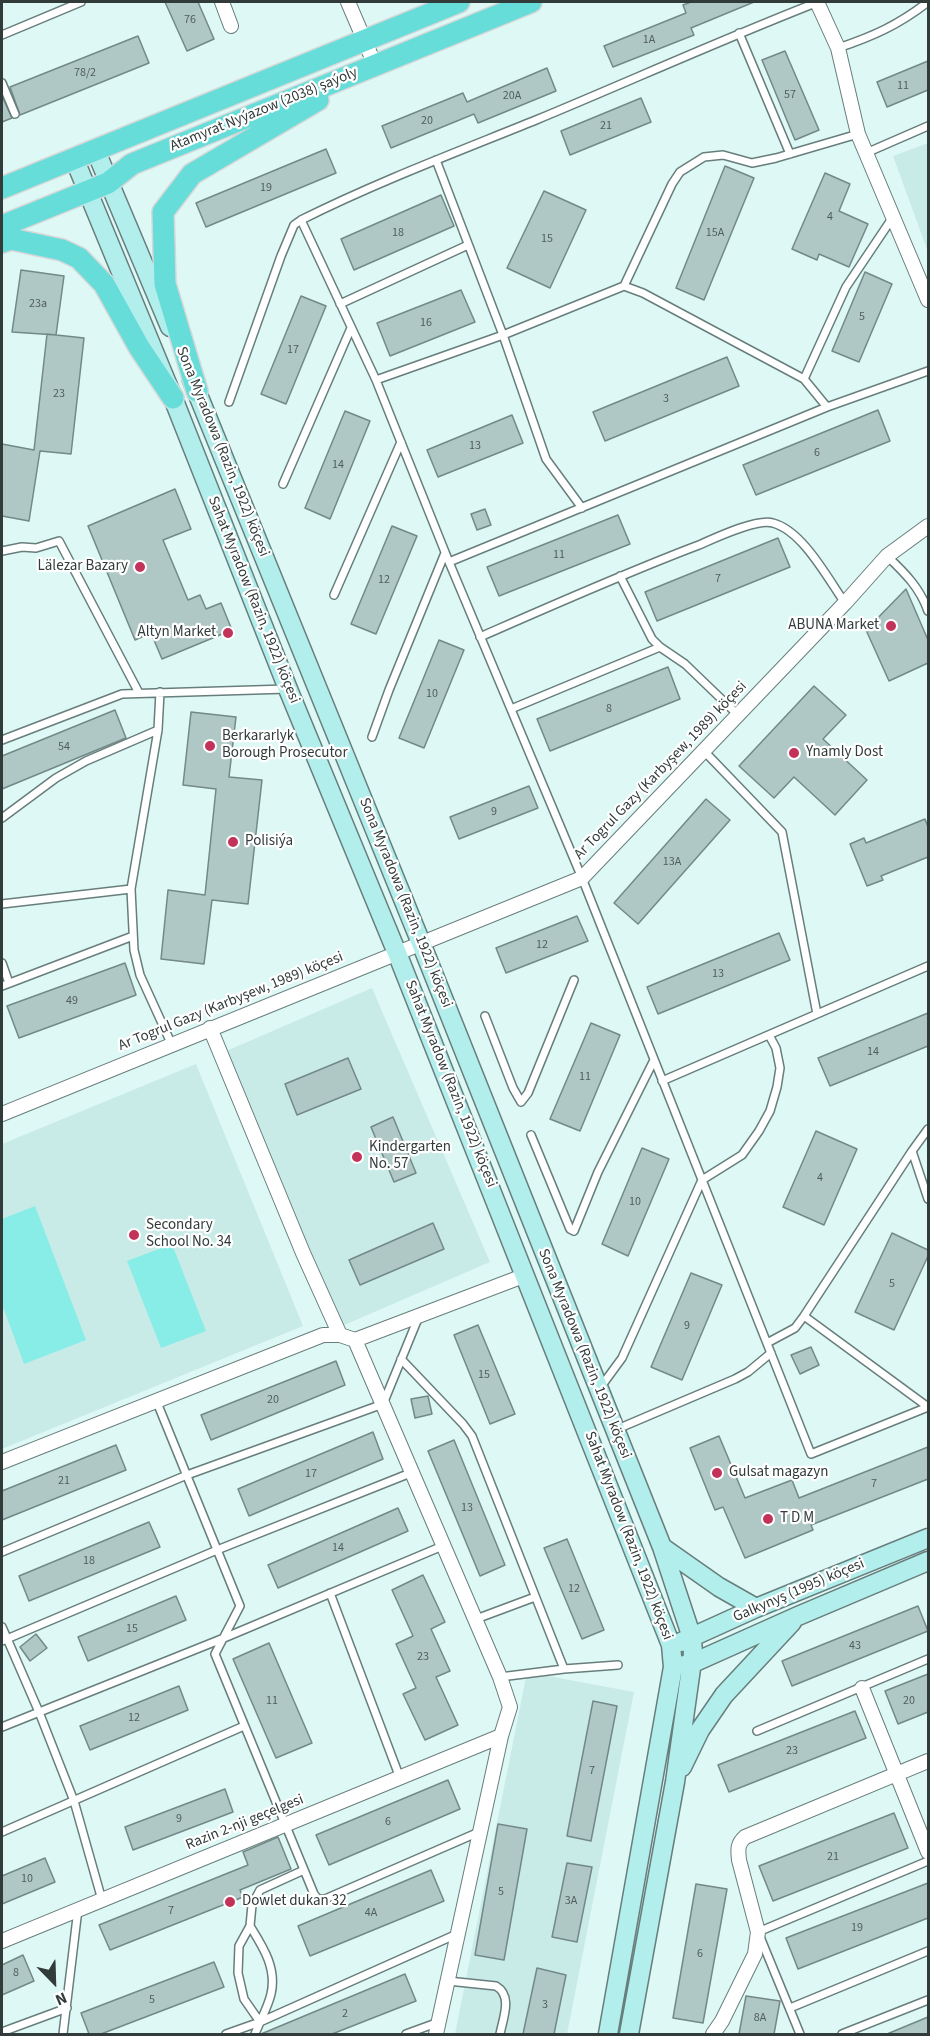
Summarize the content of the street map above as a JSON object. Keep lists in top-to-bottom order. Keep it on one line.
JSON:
{"streets":{"main road":["Atamyrat Nyýazow (2038) şaýoly","Sona Myradowa (Razin, 1922) köçesi","Sahat Myradow (Razin, 1922) köçesi","Galkynyş (1995) köçesi"],"street":["Ar Togrul Gazy (Karbyşew, 1989) köçesi","Razin 2-nji geçelgesi"]},"crossings":[["Atamyrat Nyýazow (2038) şaýoly","Sona Myradowa (Razin, 1922) köçesi"],["Atamyrat Nyýazow (2038) şaýoly","Sahat Myradow (Razin, 1922) köçesi"],["Sona Myradowa (Razin, 1922) köçesi","Ar Togrul Gazy (Karbyşew, 1989) köçesi"],["Sona Myradowa (Razin, 1922) köçesi","Galkynyş (1995) köçesi"],["Sahat Myradow (Razin, 1922) köçesi","Ar Togrul Gazy (Karbyşew, 1989) köçesi"],["Sahat Myradow (Razin, 1922) köçesi","Galkynyş (1995) köçesi"]],"places":["Lälezar Bazary","ABUNA Market","Altyn Market","Berkararlyk Borough Prosecutor","Ynamly Dost","Polisiýa","Kindergarten No. 57","Secondary School No. 34","Gulsat magazyn","T D M","Dowlet dukan 32"],"house_numbers":["76","1A","78/2","11","57","20A","20","21","19","4","18","15A","15","23a","5","16","17","23","3","13","6","14","11","7","12","10","8","54","9","13A","12","13","49","14","11","4","10","5","9","15","20","17","21","7","13","14","18","12","15","43","23","11","20","12","23","7","9","6","21","10","5","3A","7","4A","19","6","8","5","3","2","8A"],"north":"bottom right"}
